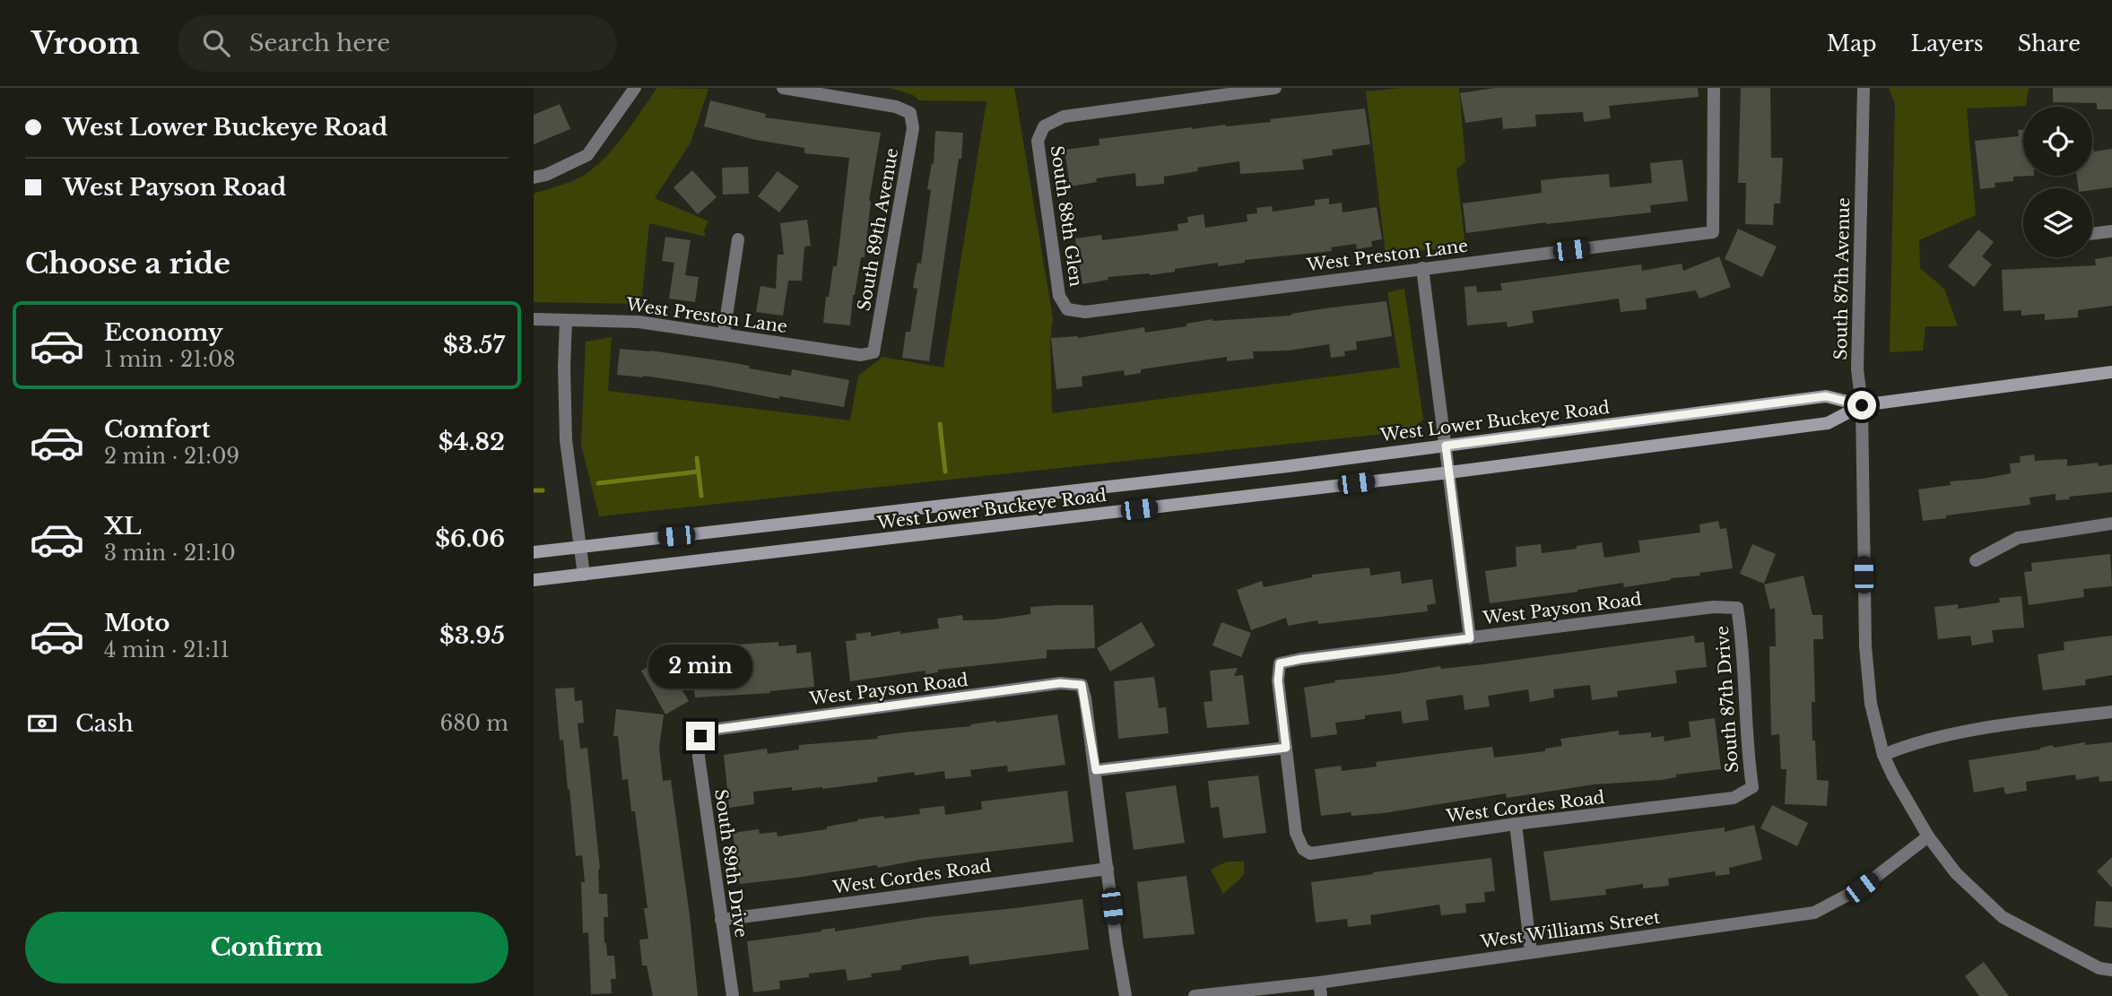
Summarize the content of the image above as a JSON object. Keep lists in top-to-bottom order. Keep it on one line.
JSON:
{"streets":{"main road":["West Lower Buckeye Road"],"street":["South 88th Glen","South 89th Avenue","West Preston Lane","South 87th Avenue","West Payson Road","South 87th Drive","West Cordes Road","South 89th Drive","West Williams Street"]},"crossings":[["South 88th Glen","West Preston Lane"],["South 89th Avenue","West Preston Lane"],["South 87th Avenue","West Lower Buckeye Road"],["South 87th Avenue","West Williams Street"],["West Payson Road","South 87th Drive"],["West Payson Road","West Cordes Road"],["West Payson Road","South 89th Drive"],["South 87th Drive","West Cordes Road"],["West Cordes Road","South 89th Drive"]],"page":{"header":"Vroom","search":"Search here","nav":["Map","Layers","Share"],"banner":["West Lower Buckeye Road","West Payson Road"],"heading":"Choose a ride","list":[{"name":"Economy","note":"1 min · 21:08","value":"$3.57"},{"name":"Comfort","note":"2 min · 21:09","value":"$4.82"},{"name":"XL","note":"3 min · 21:10","value":"$6.06"},{"name":"Moto","note":"4 min · 21:11","value":"$3.95"}],"bubble":"2 min","pay":["Cash","680 m"],"buttons":"Confirm"}}
